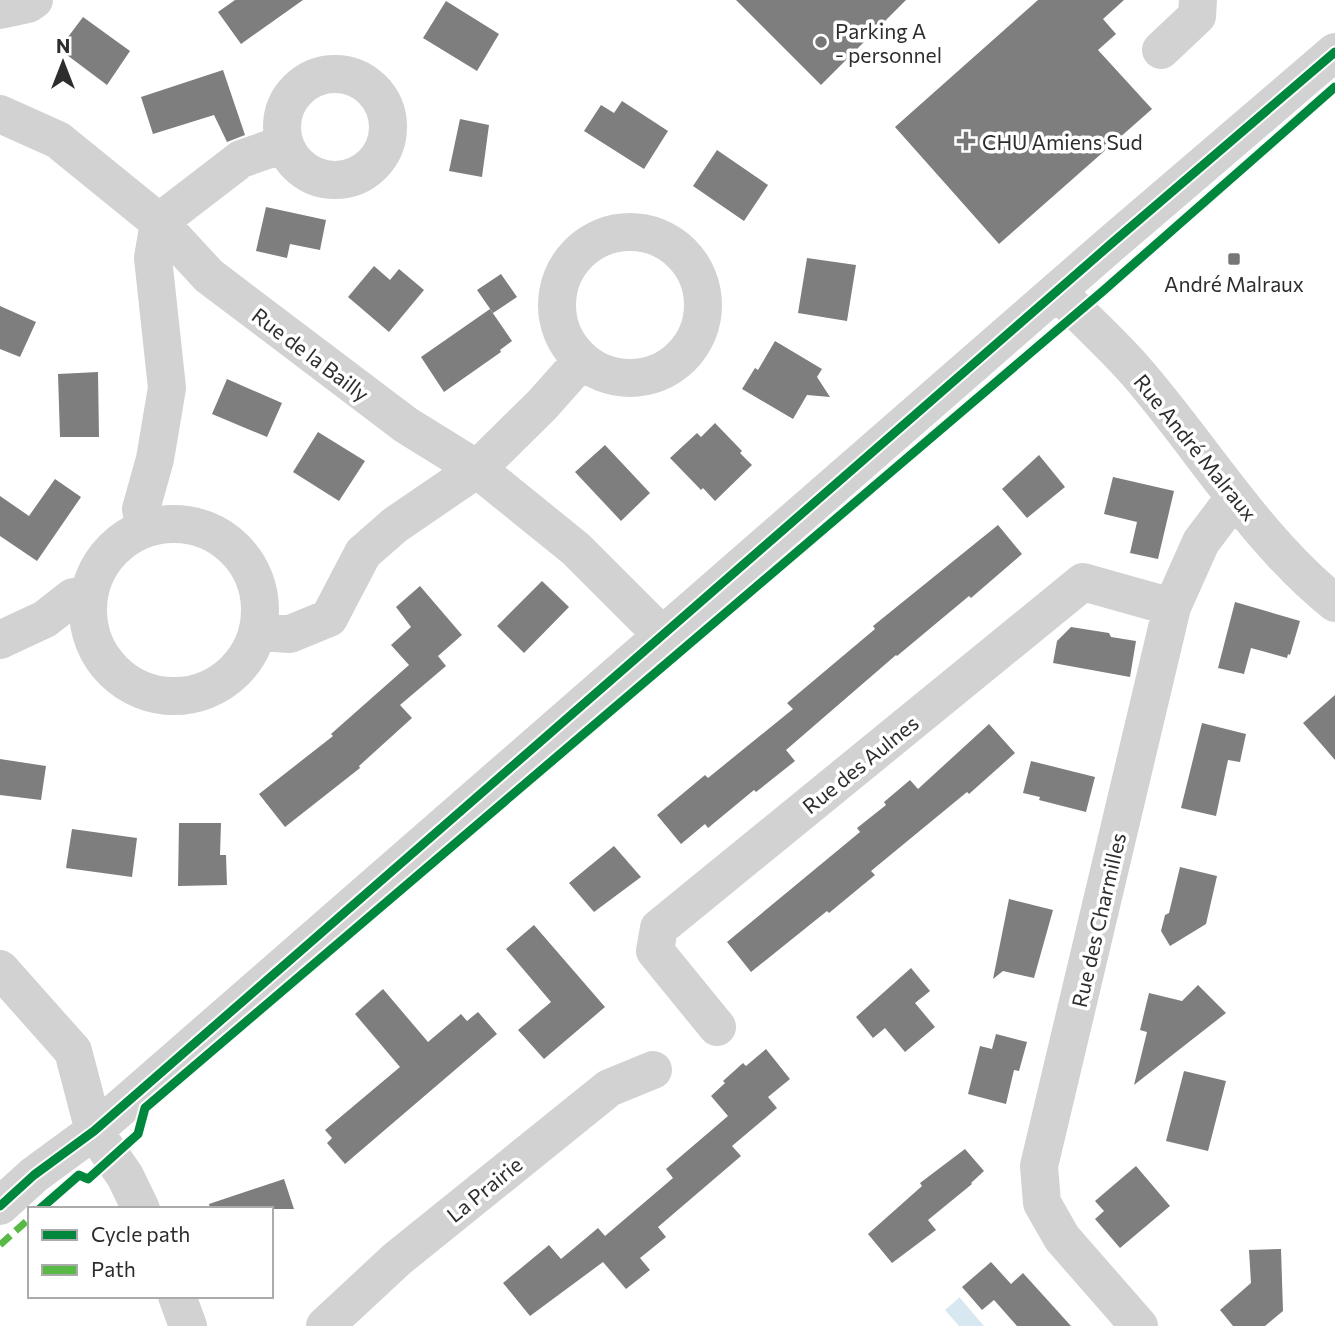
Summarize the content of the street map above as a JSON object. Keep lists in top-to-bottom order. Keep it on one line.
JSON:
{"streets":{"street":["Rue de la Bailly","Rue André Malraux","Rue des Aulnes","Rue des Charmilles","La Prairie"]},"crossings":[["Rue André Malraux","Rue des Charmilles"],["Rue des Aulnes","Rue des Charmilles"]],"places":{"other":["Parking A - personnel"],"health":["CHU Amiens Sud"],"transit":["André Malraux"]},"legend":["Cycle path","Path"],"north":"top"}
